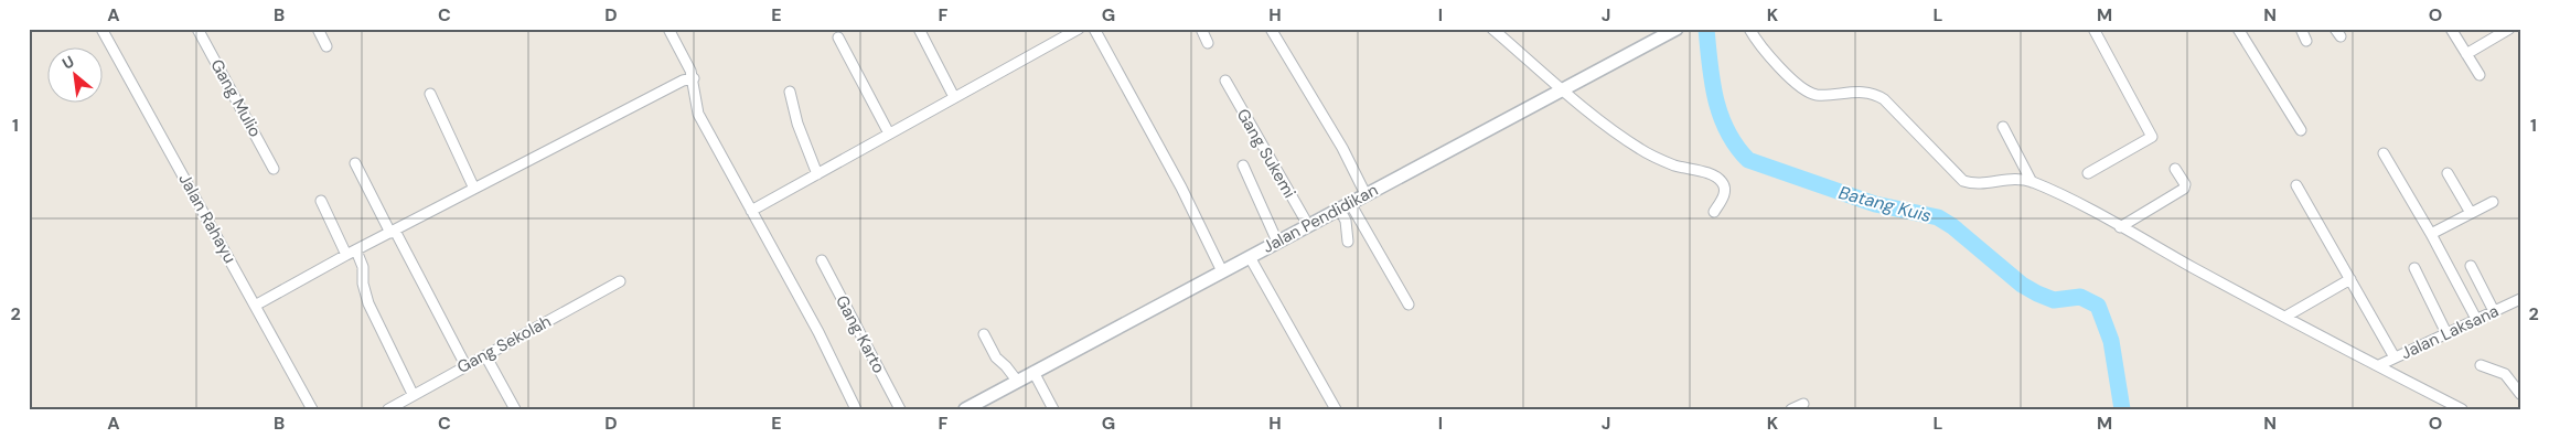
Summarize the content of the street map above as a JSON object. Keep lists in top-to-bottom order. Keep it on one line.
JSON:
{"streets":{"main road":["Jalan Pendidikan"],"street":["Gang Mulio","Gang Sukemi","Jalan Rahayu","Jalan Laksana","Gang Karto","Gang Sekolah"]},"crossings":[["Gang Sukemi","Jalan Pendidikan"]],"water":["Batang Kuis"],"north":"top left","grid":{"columns":["A","B","C","D","E","F","G","H","I","J","K","L","M","N","O"],"rows":["1","2"]}}
